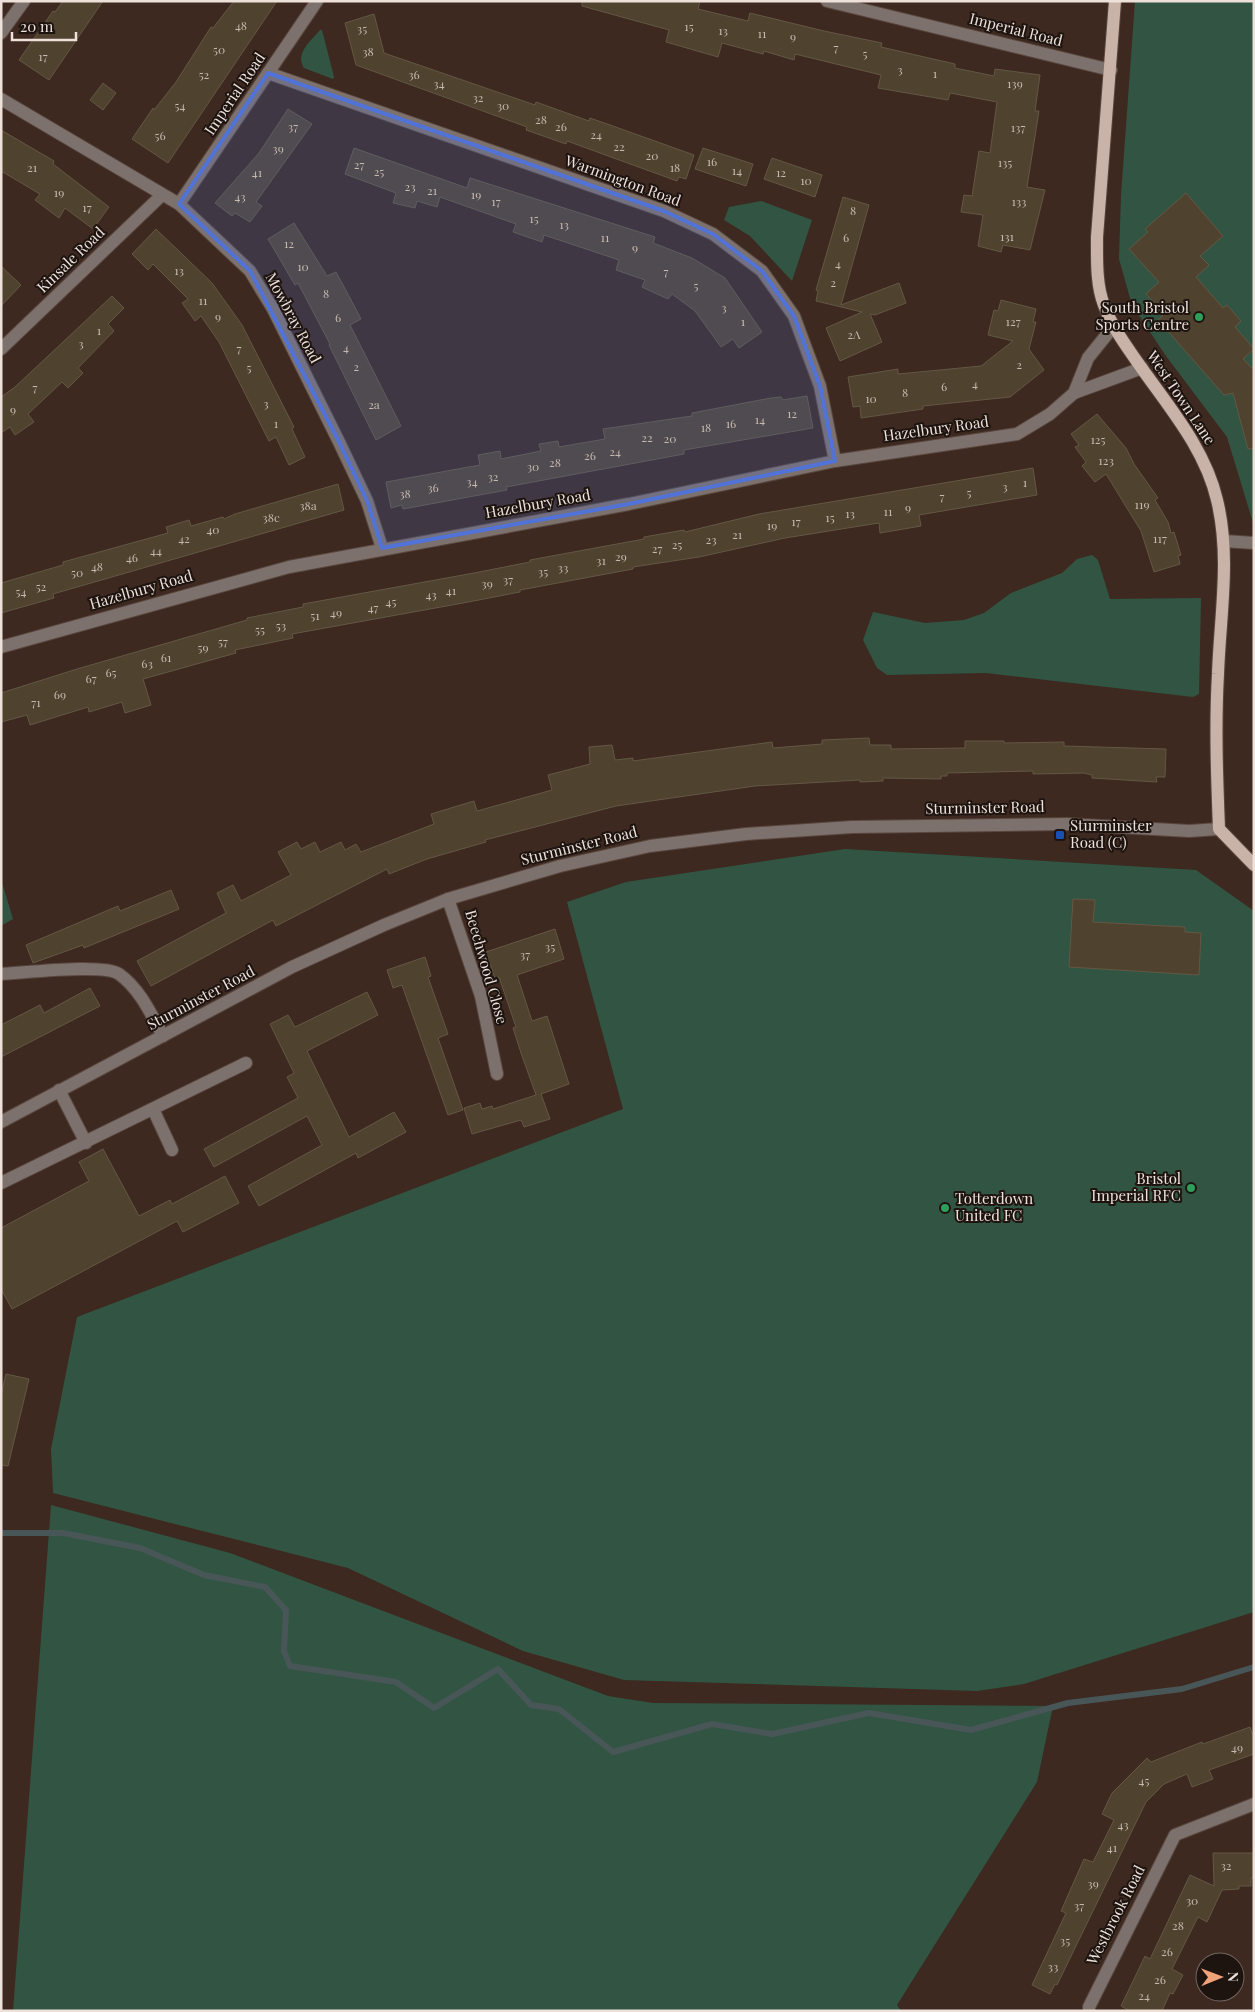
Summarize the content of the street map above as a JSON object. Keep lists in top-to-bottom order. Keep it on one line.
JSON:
{"streets":{"main road":["West Town Lane"],"street":["Imperial Road","Warmington Road","Kinsale Road","Mowbray Road","Hazelbury Road","Sturminster Road","Beechwood Close","Westbrook Road"]},"crossings":[["Imperial Road","Warmington Road"],["Imperial Road","Mowbray Road"],["Imperial Road","West Town Lane"],["Warmington Road","Hazelbury Road"],["Kinsale Road","Mowbray Road"],["Mowbray Road","Hazelbury Road"],["West Town Lane","Hazelbury Road"],["West Town Lane","Sturminster Road"],["Sturminster Road","Beechwood Close"]],"places":{"other":["South Bristol Sports Centre","Bristol Imperial RFC","Totterdown United FC"],"transit":["Sturminster Road (C)"]},"house_numbers":["48","15","35","13","11","9","7","50","38","5","17","3","1","52","36","34","139","32","54","30","28","37","26","137","24","56","22","39","20","16","135","27","21","18","14","25","41","12","10","23","21","19","19","43","17","133","17","8","15","13","131","11","6","12","9","4","10","13","7","2","5","8","11","3","9","6","1","127","1","2A","3","4","7","2","2","5","4","6","7","8","10","3","2a","9","12","14","1","16","18","22","20","125","24","26","123","28","30","32","34","1","3","36","5","38","7","119","38a","9","11","13","38c","15","17","19","40","21","42","117","23","25","27","44","29","46","31","48","33","35","50","37","39","52","41","54","43","45","47","49","51","53","55","57","59","61","63","65","67","69","71","35","37","49","45","43","41","32","39","30","37","28","35","26","33","26","24"],"scale_bar":"20 m","north":"right"}
